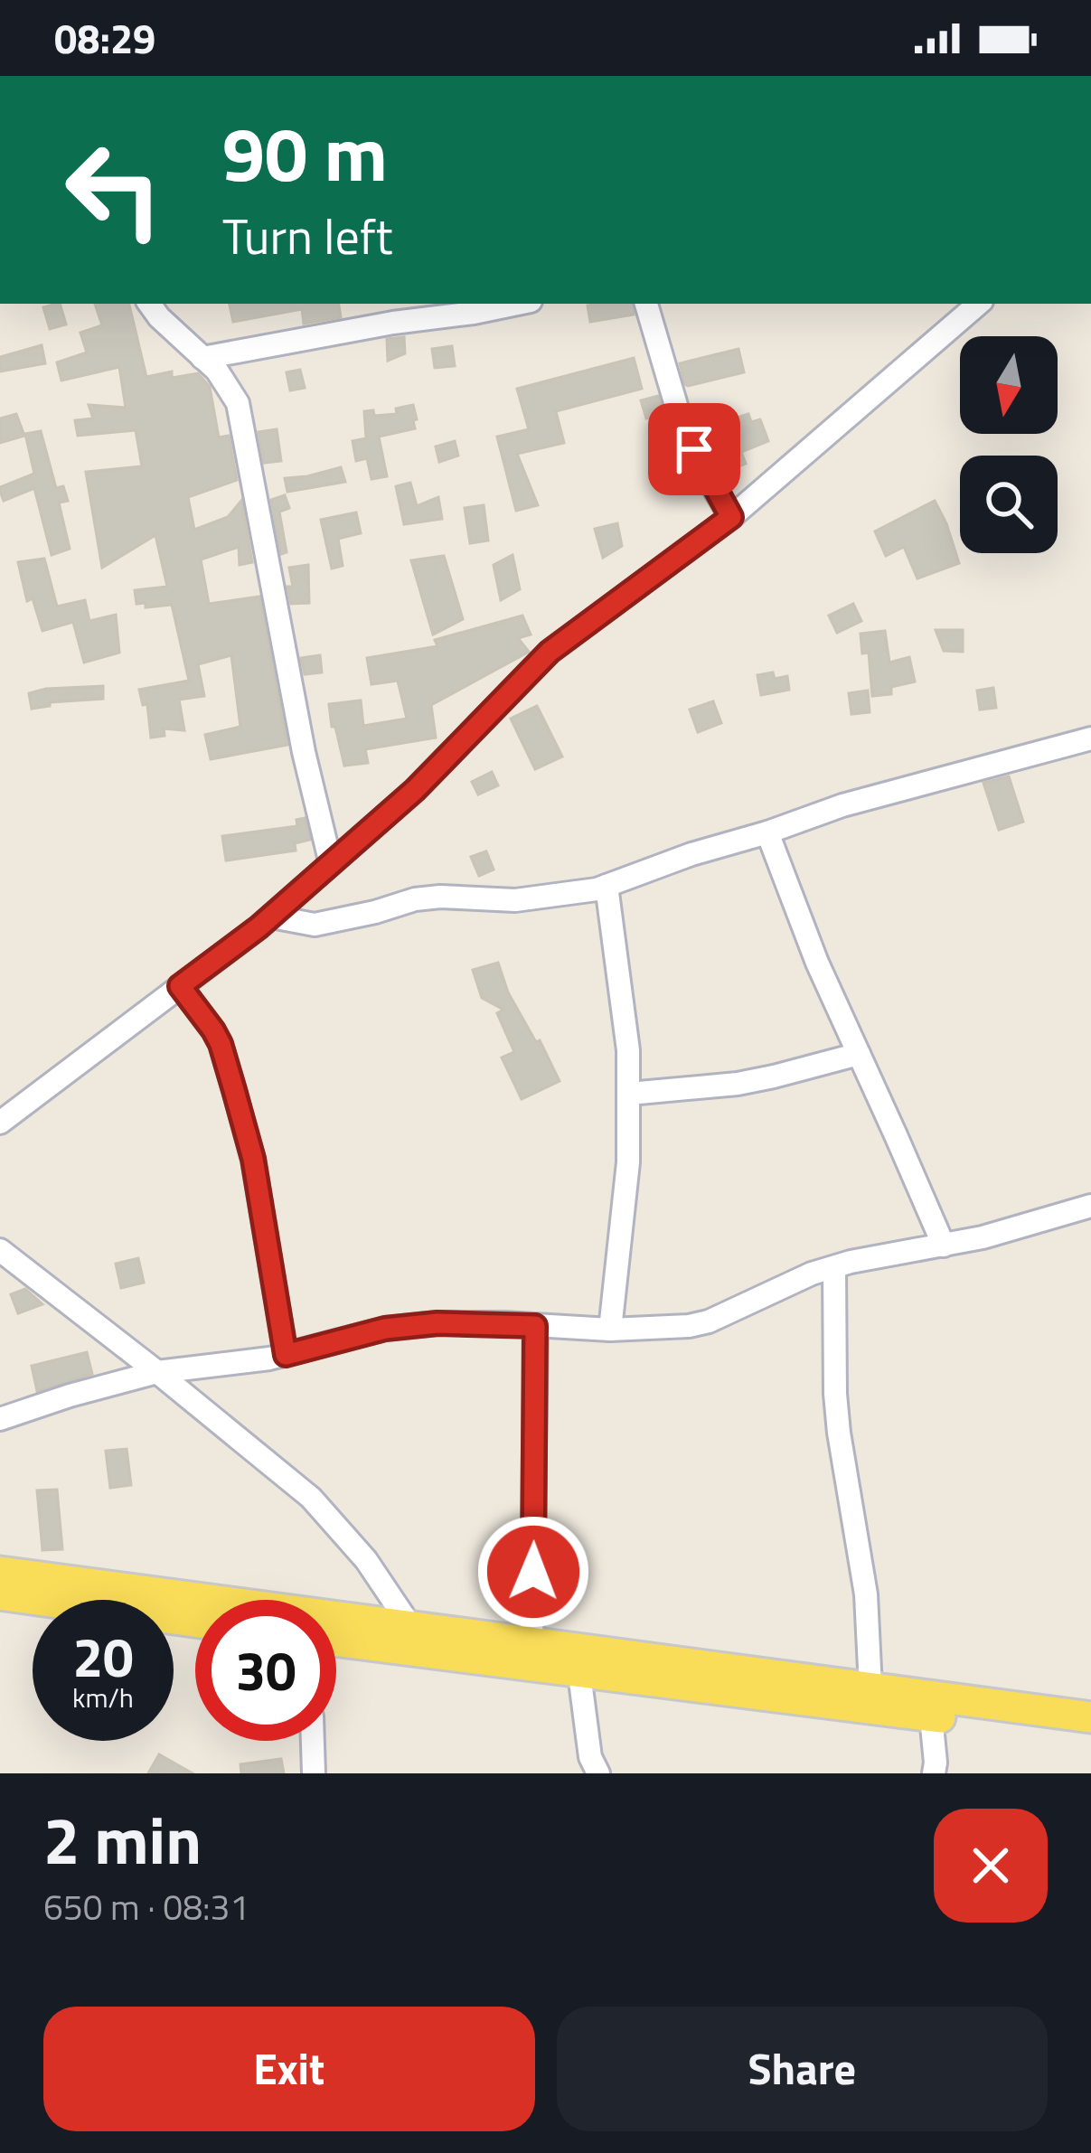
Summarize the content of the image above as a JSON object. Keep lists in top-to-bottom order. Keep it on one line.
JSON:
{"north":"bottom","page":{"status":"08:29","turn":["90 m","Turn left"],"speed":"20 km/h","limit":"30","heading":["2 min","650 m · 08:31"],"buttons":["Exit","Share"]}}
